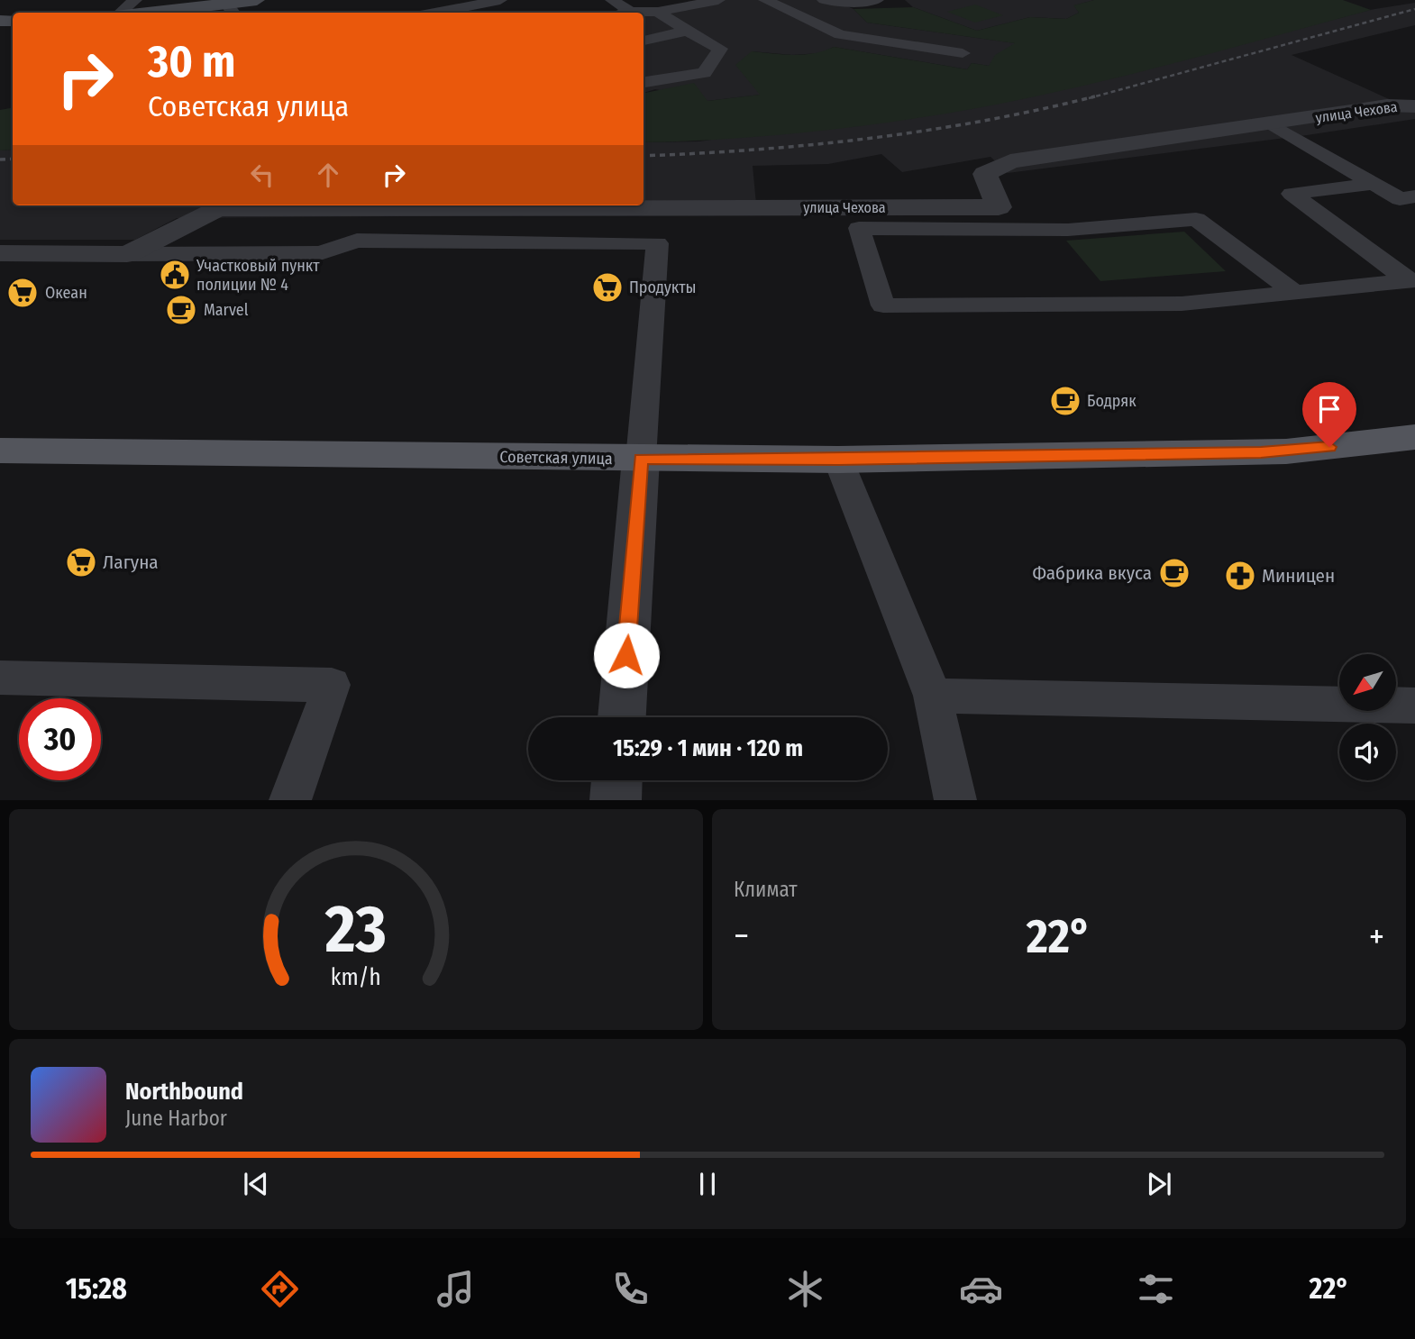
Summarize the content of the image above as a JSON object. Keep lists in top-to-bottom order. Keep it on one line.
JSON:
{"streets":{"main road":["Советская улица"],"street":["улица Чехова"]},"places":{"public building":["Участковый пункт полиции № 4"],"supermarket":["Продукты","Океан","Лагуна"],"cafe":["Marvel","Бодряк","Фабрика вкуса"],"pharmacy":["Миницен"]},"north":"bottom left","page":{"turn":["30 m","Советская улица"],"limit":"30","trip":"15:29 · 1 мин · 120 m","tile":"Климат","heat":["−","22°","+"],"song":["Northbound","June Harbor"],"tabs":["15:28","22°"],"gauge":["23","km/h"]}}
